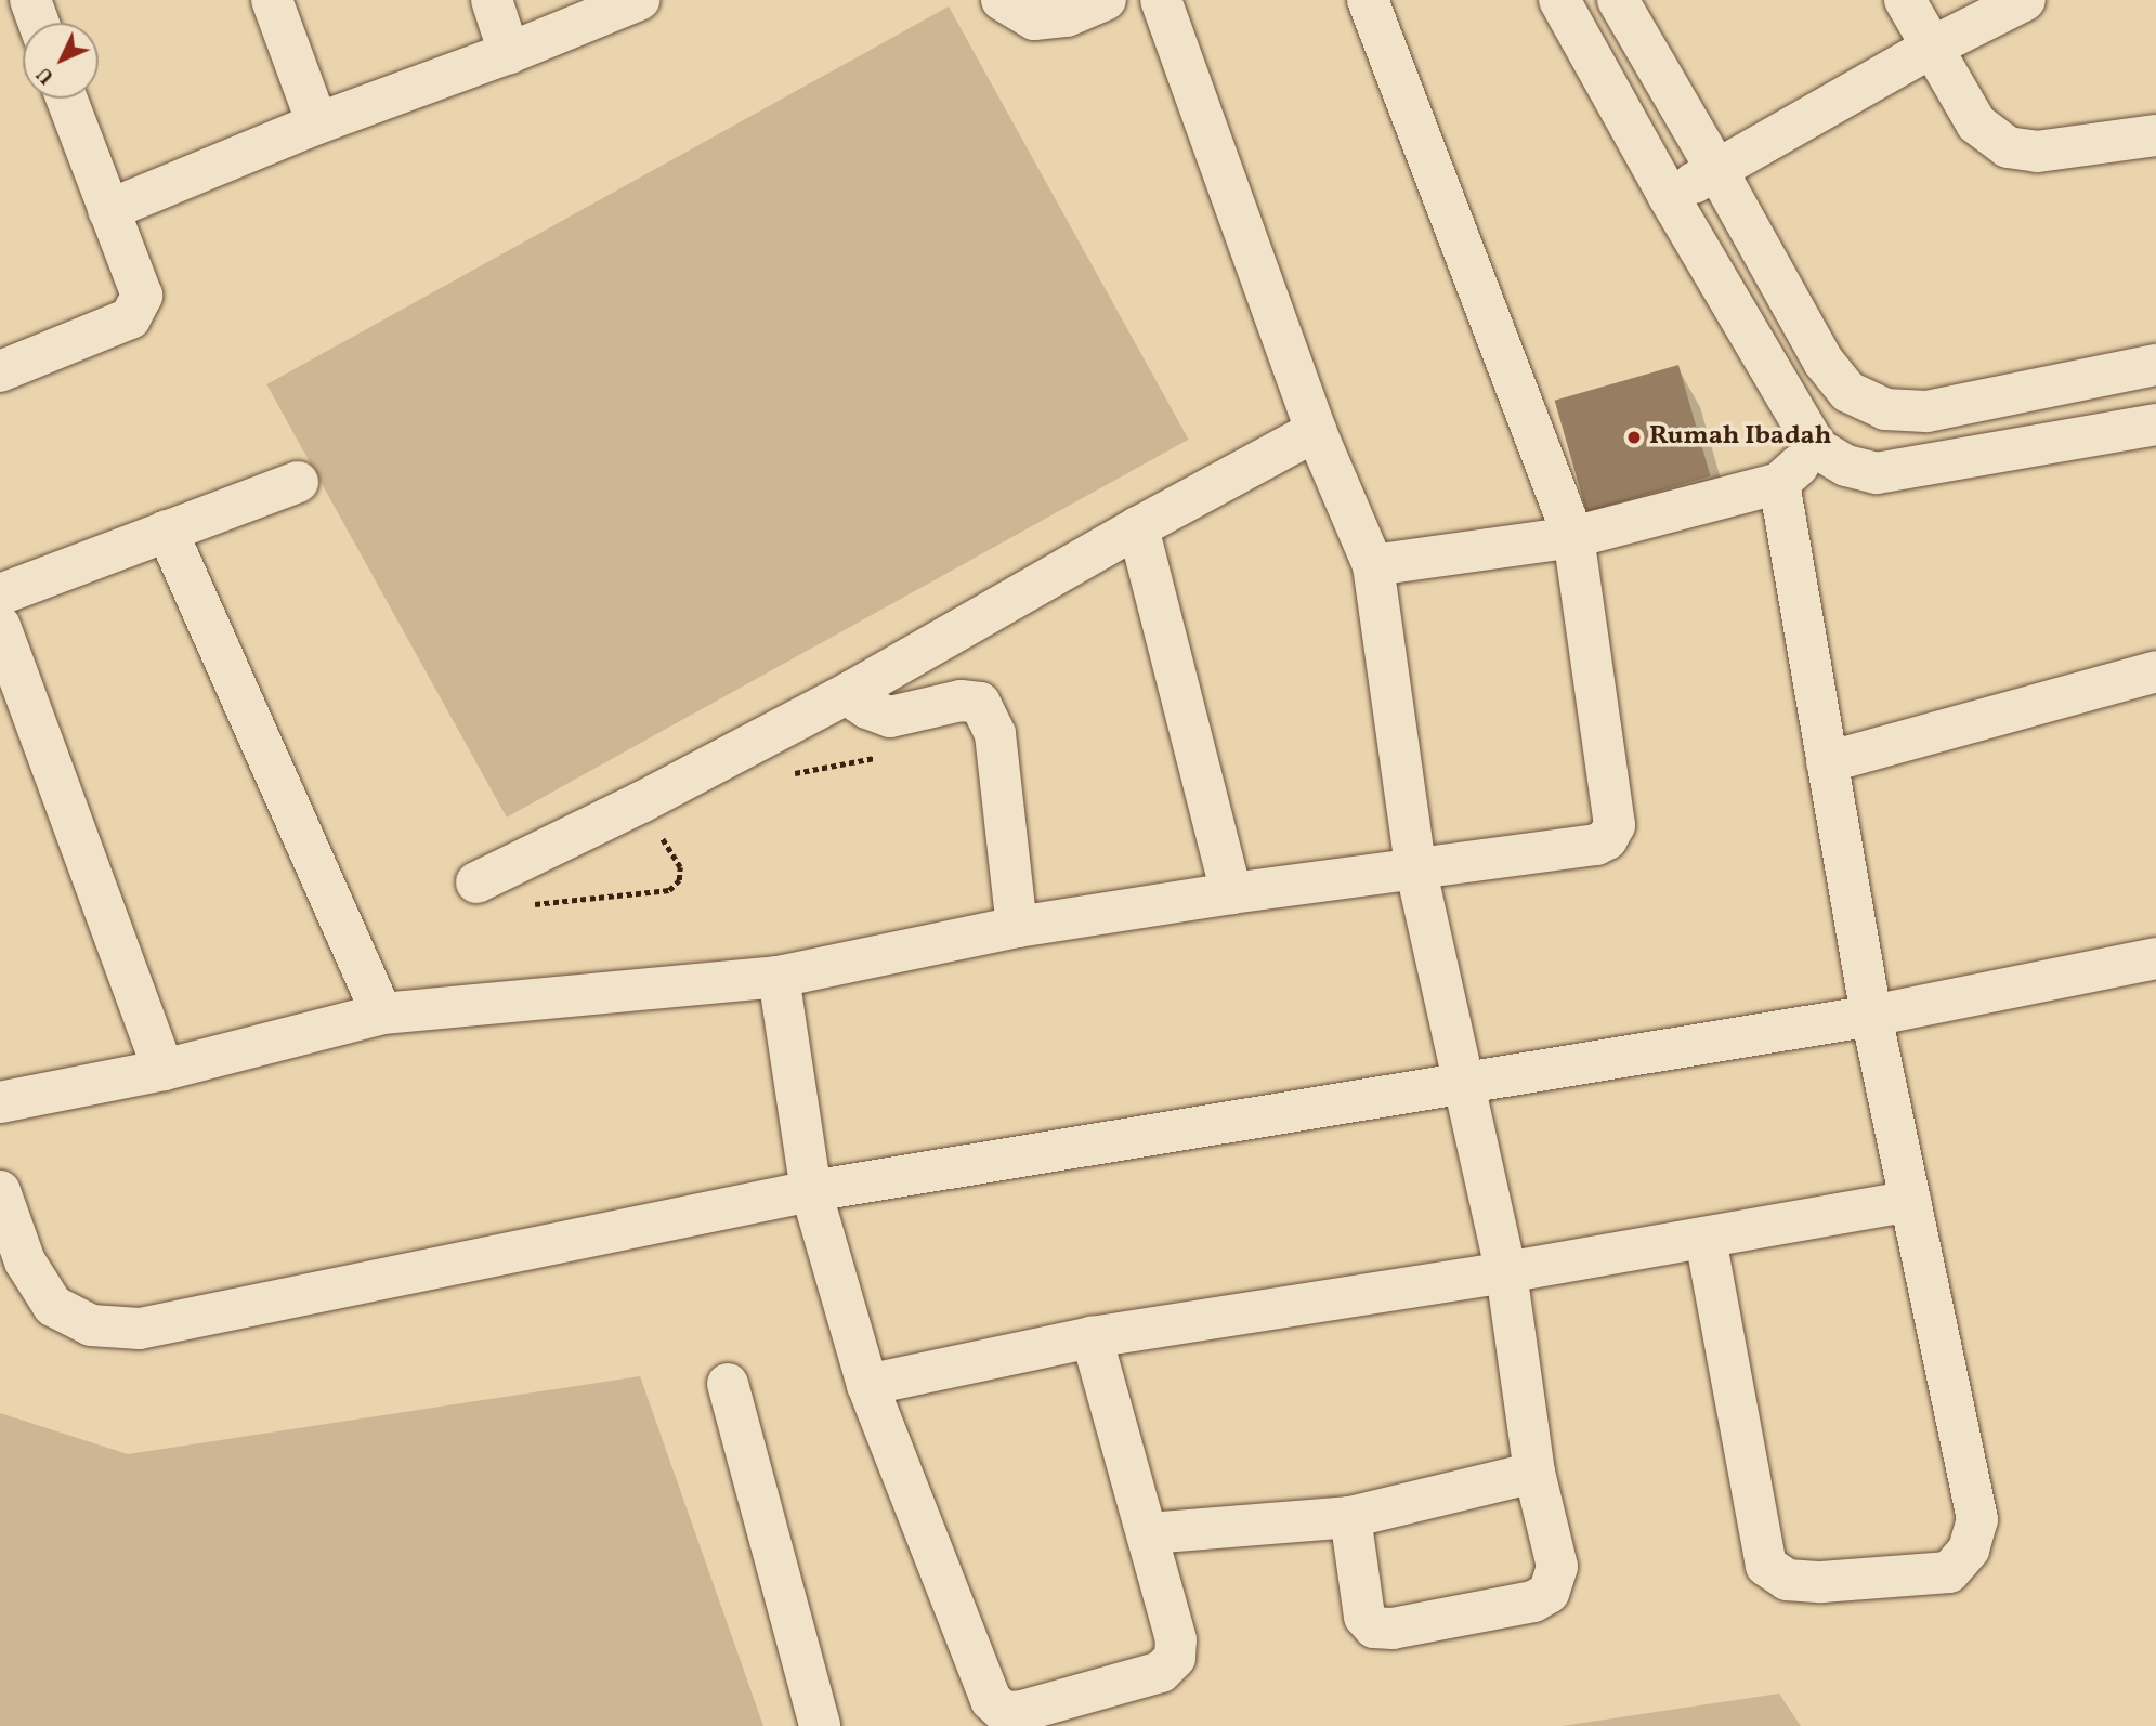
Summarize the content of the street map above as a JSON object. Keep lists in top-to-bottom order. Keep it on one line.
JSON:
{"places":["Rumah Ibadah"],"north":"bottom left"}
